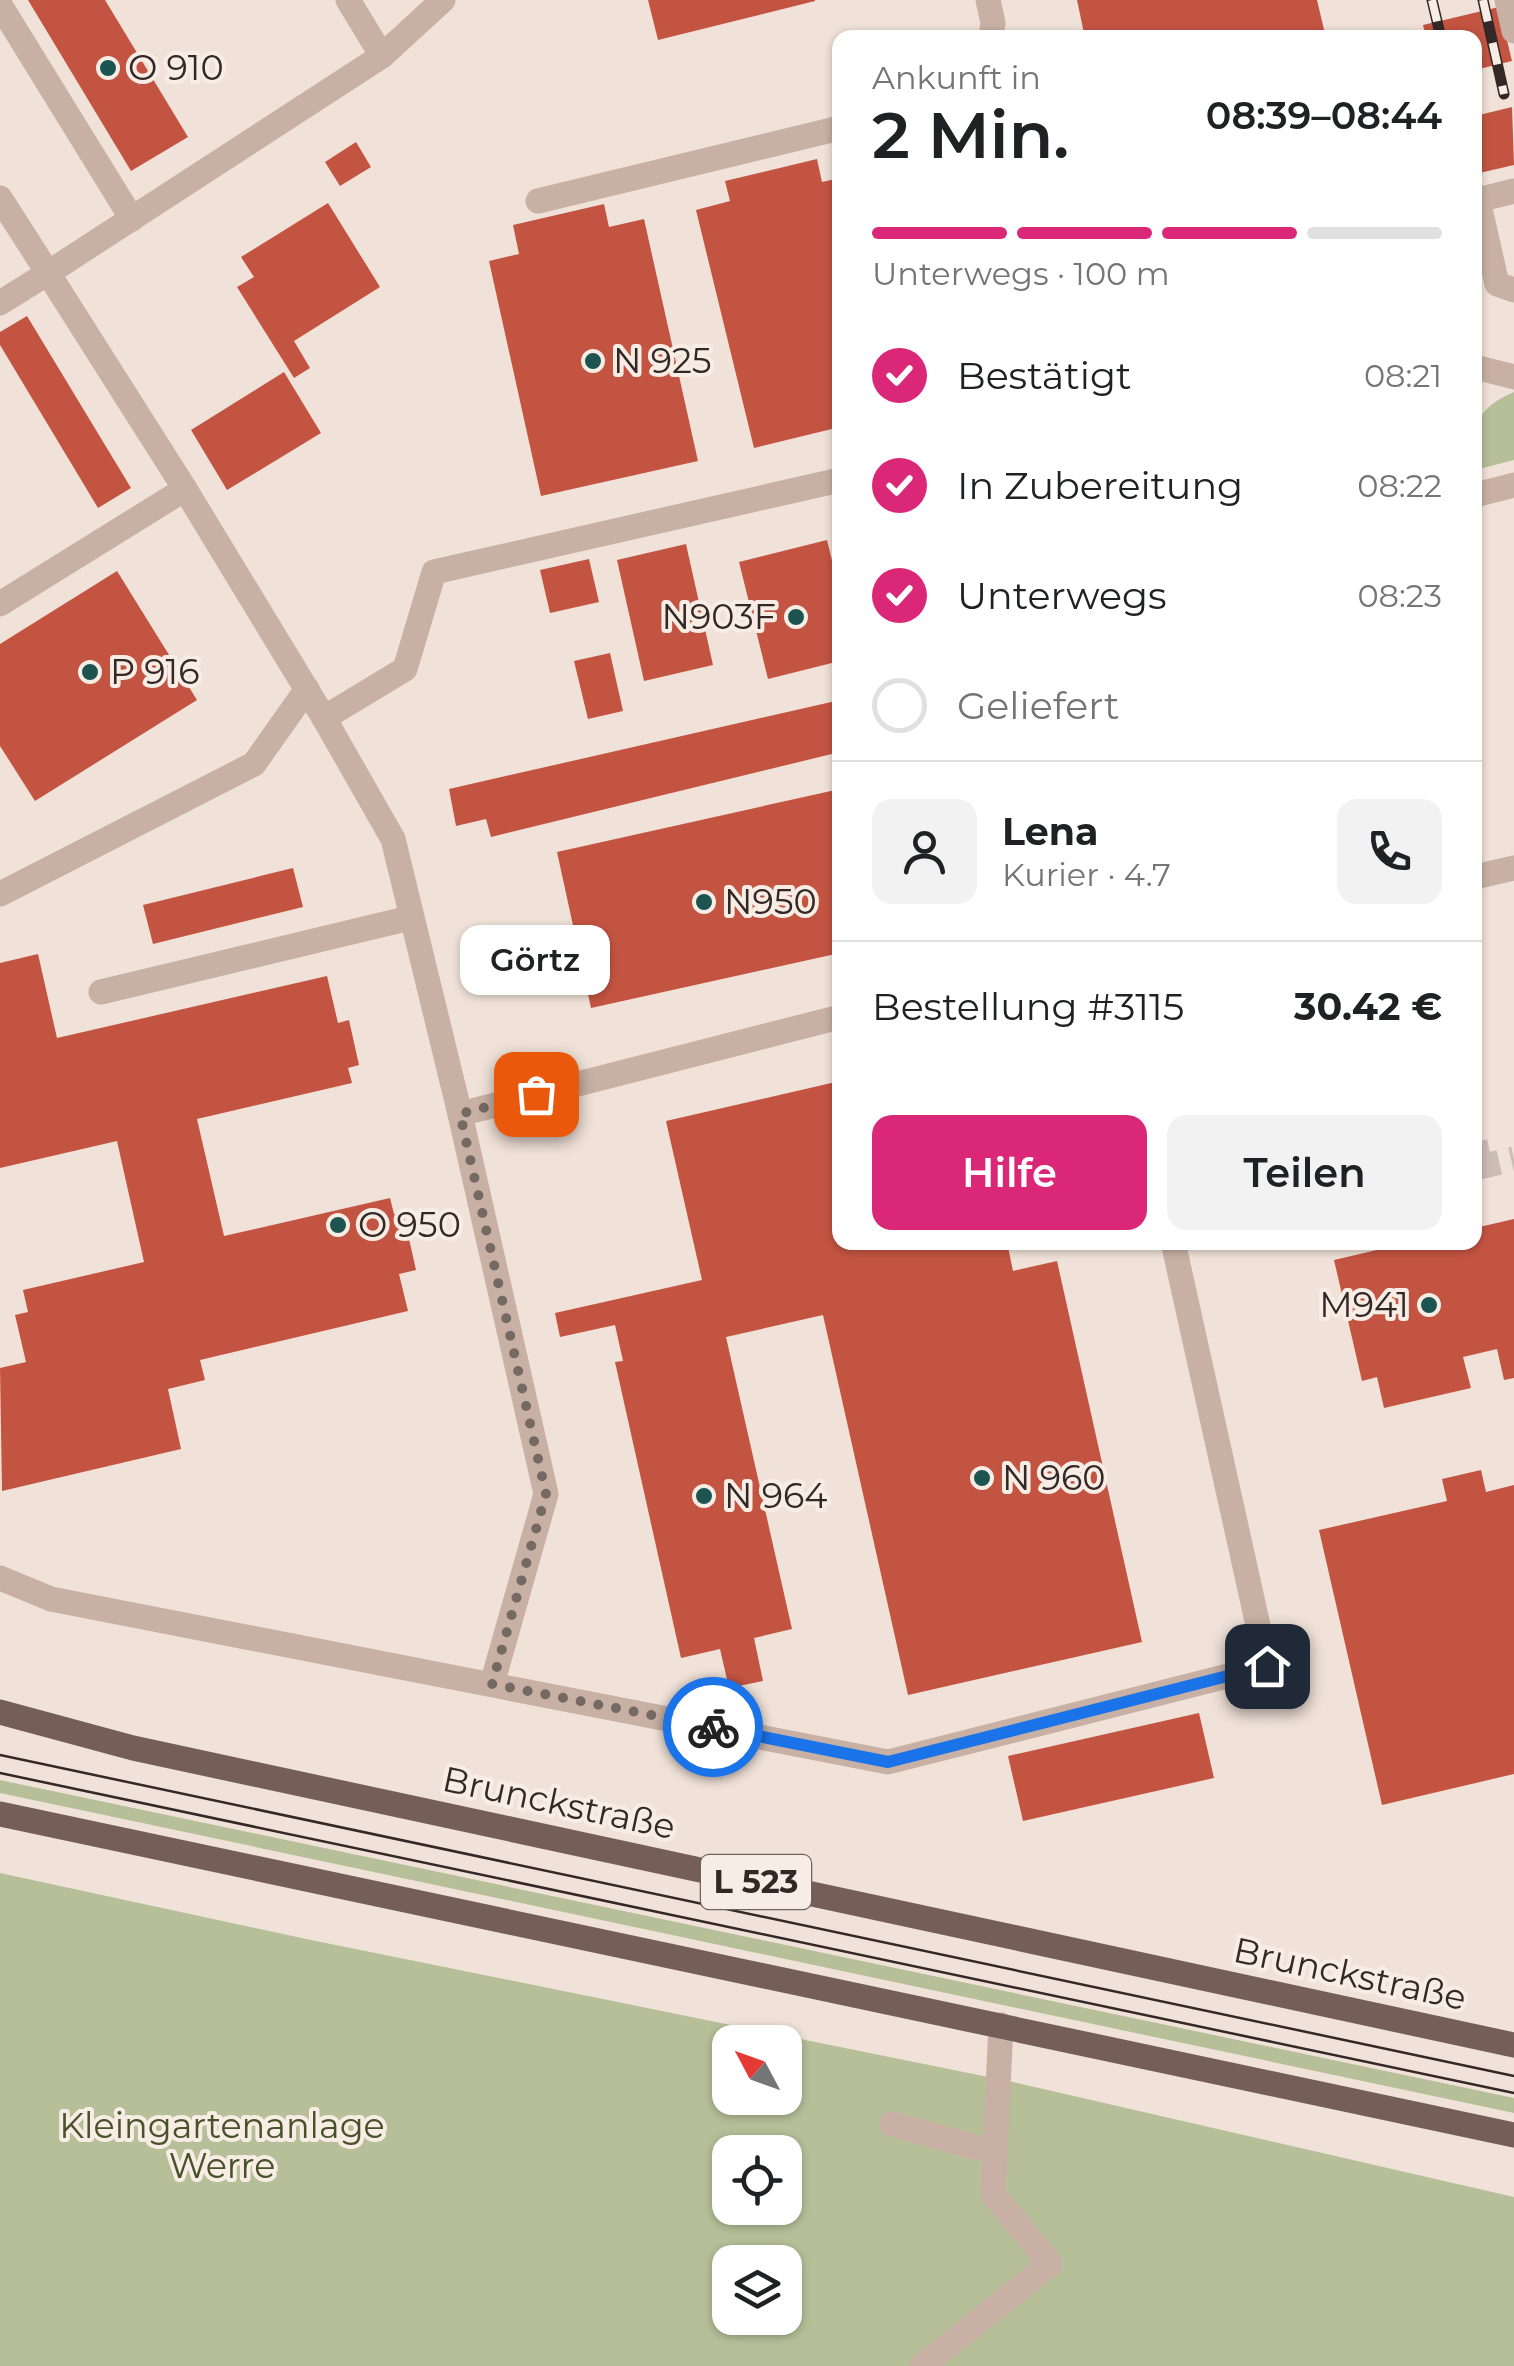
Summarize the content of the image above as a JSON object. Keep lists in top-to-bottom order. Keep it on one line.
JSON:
{"streets":{"main road":["Brunckstraße","L 523"]},"parks":["Kleingartenanlage Werre"],"places":["O 910","N 925","N903F","P 916","N950","Görtz","O 950","M941","N 960","N 964"],"north":"top left","page":{"heading":["2 Min.","Ankunft in","08:39–08:44"],"panel":["Lena","Kurier · 4.7","Bestellung #3115","30.42 €"],"bar":"Unterwegs · 100 m","list":[["Bestätigt","08:21"],["In Zubereitung","08:22"],["Unterwegs","08:23"],"Geliefert"],"bubble":"Görtz","buttons":["Hilfe","Teilen"]}}
